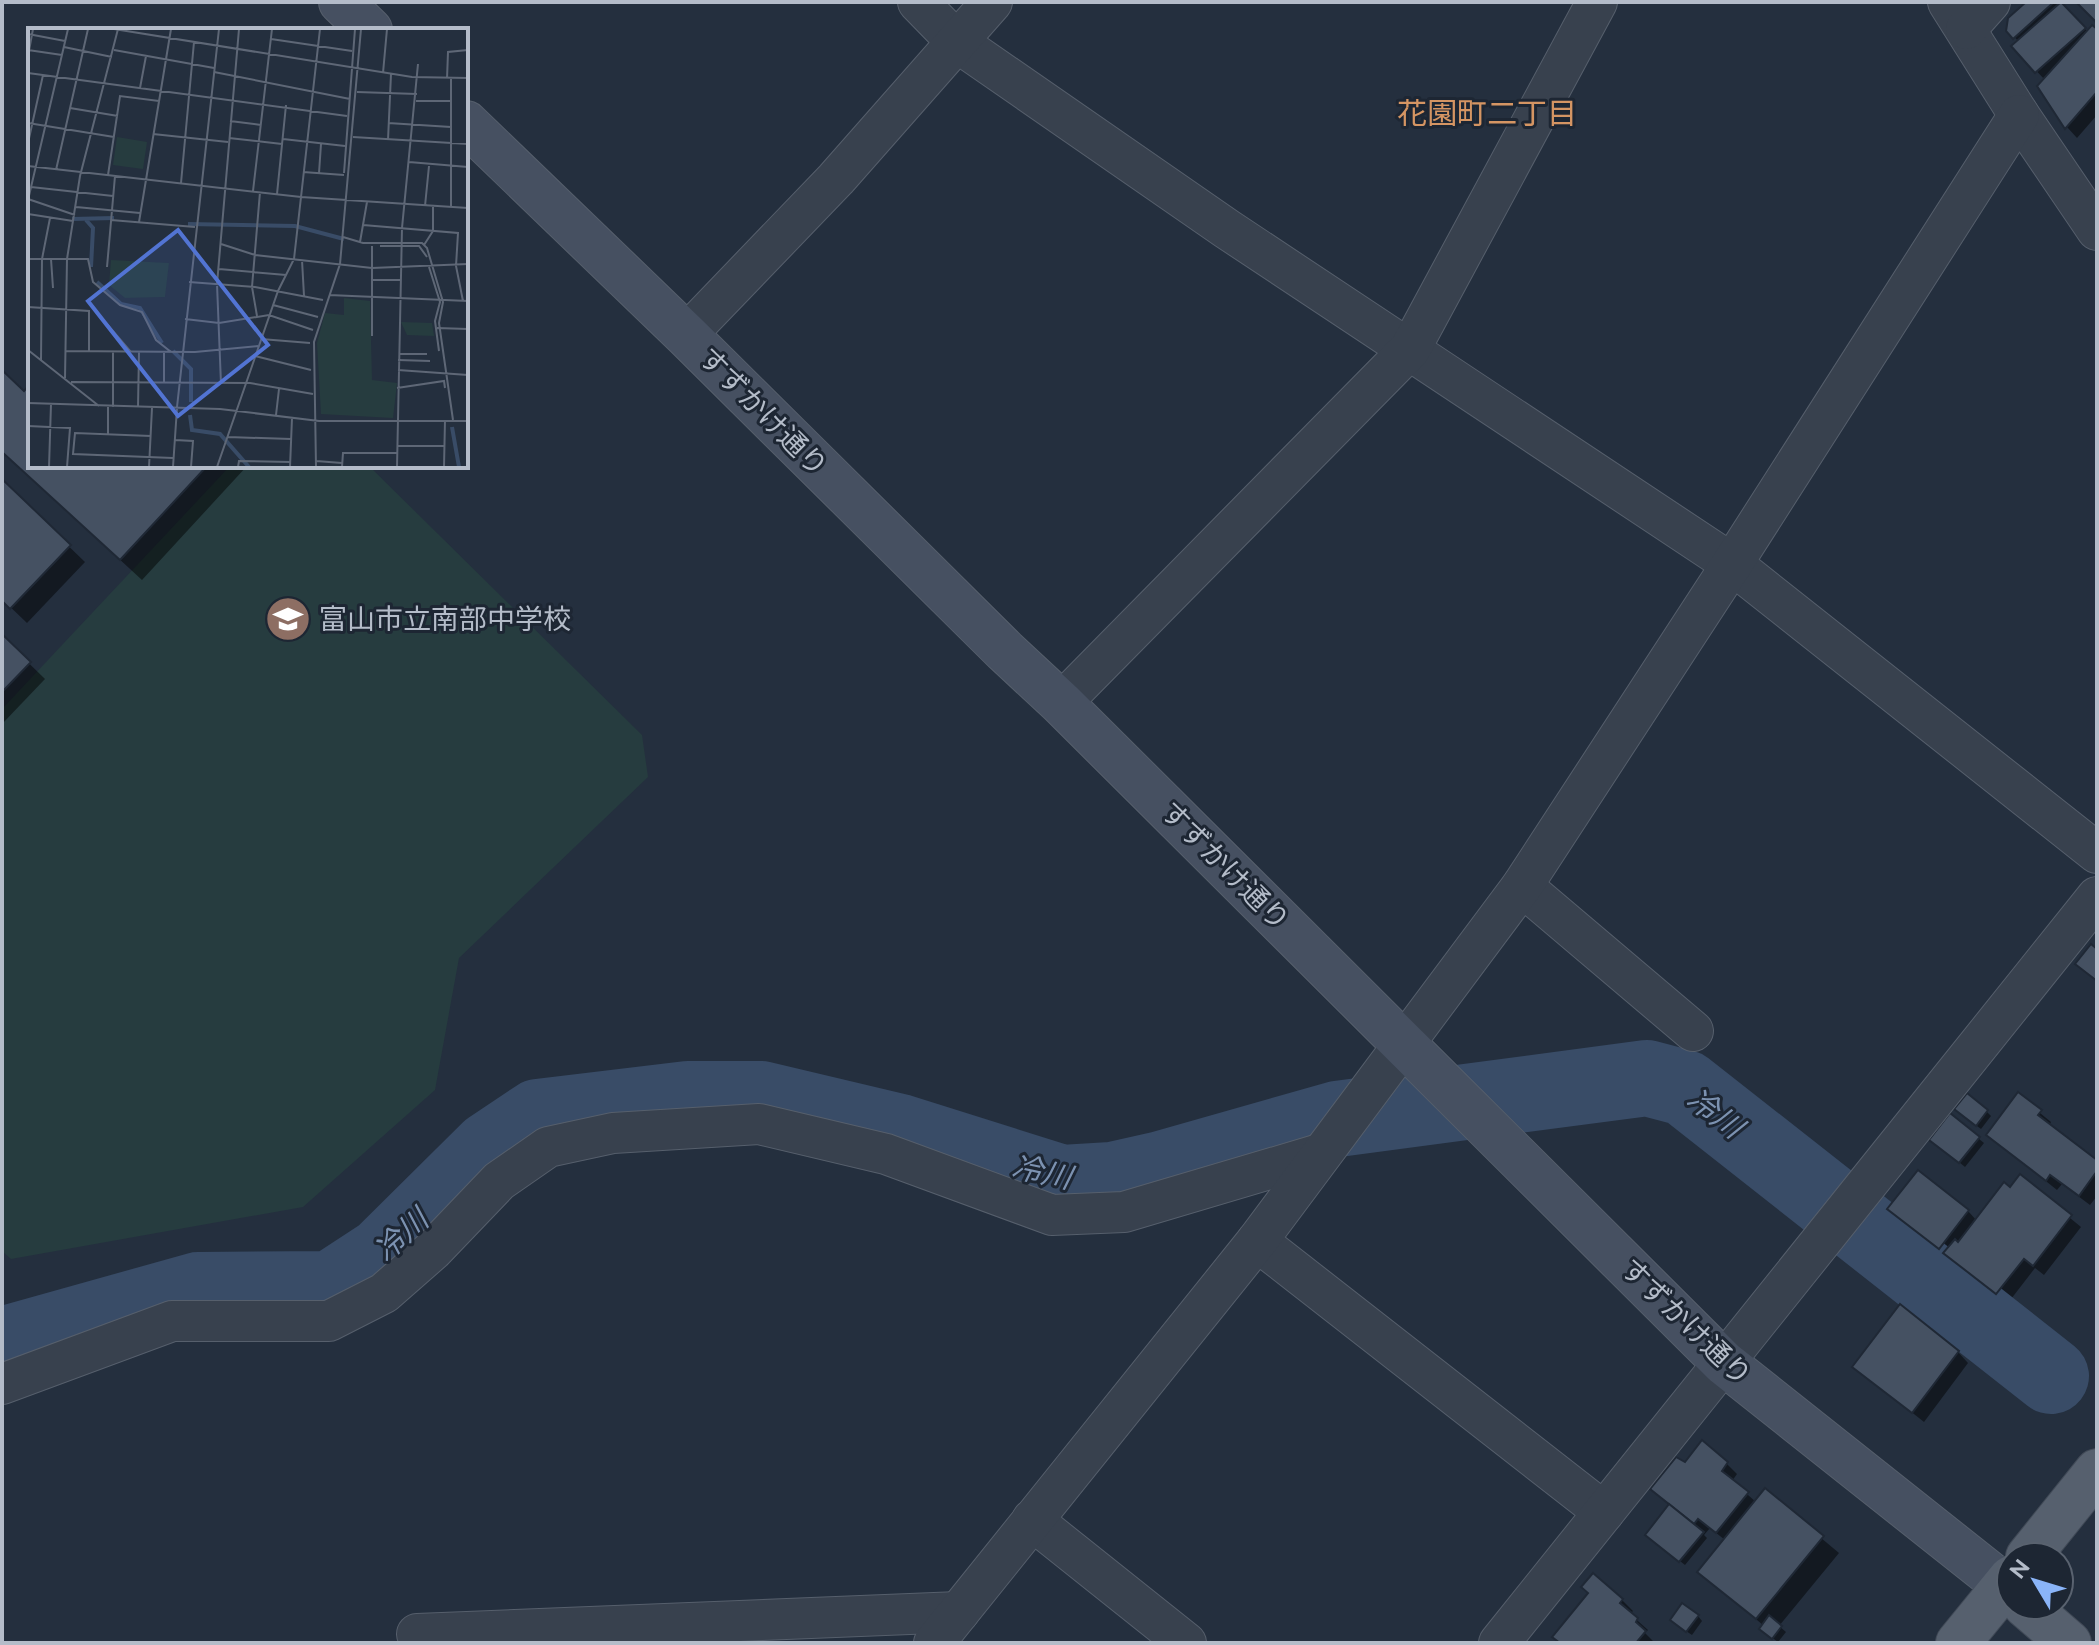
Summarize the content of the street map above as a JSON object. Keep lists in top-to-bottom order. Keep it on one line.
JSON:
{"streets":{"street":["すずかけ通り"]},"districts":["花園町二丁目"],"water":["冷川"],"places":{"school or university":["富山市立南部中学校"]},"north":"top left"}
